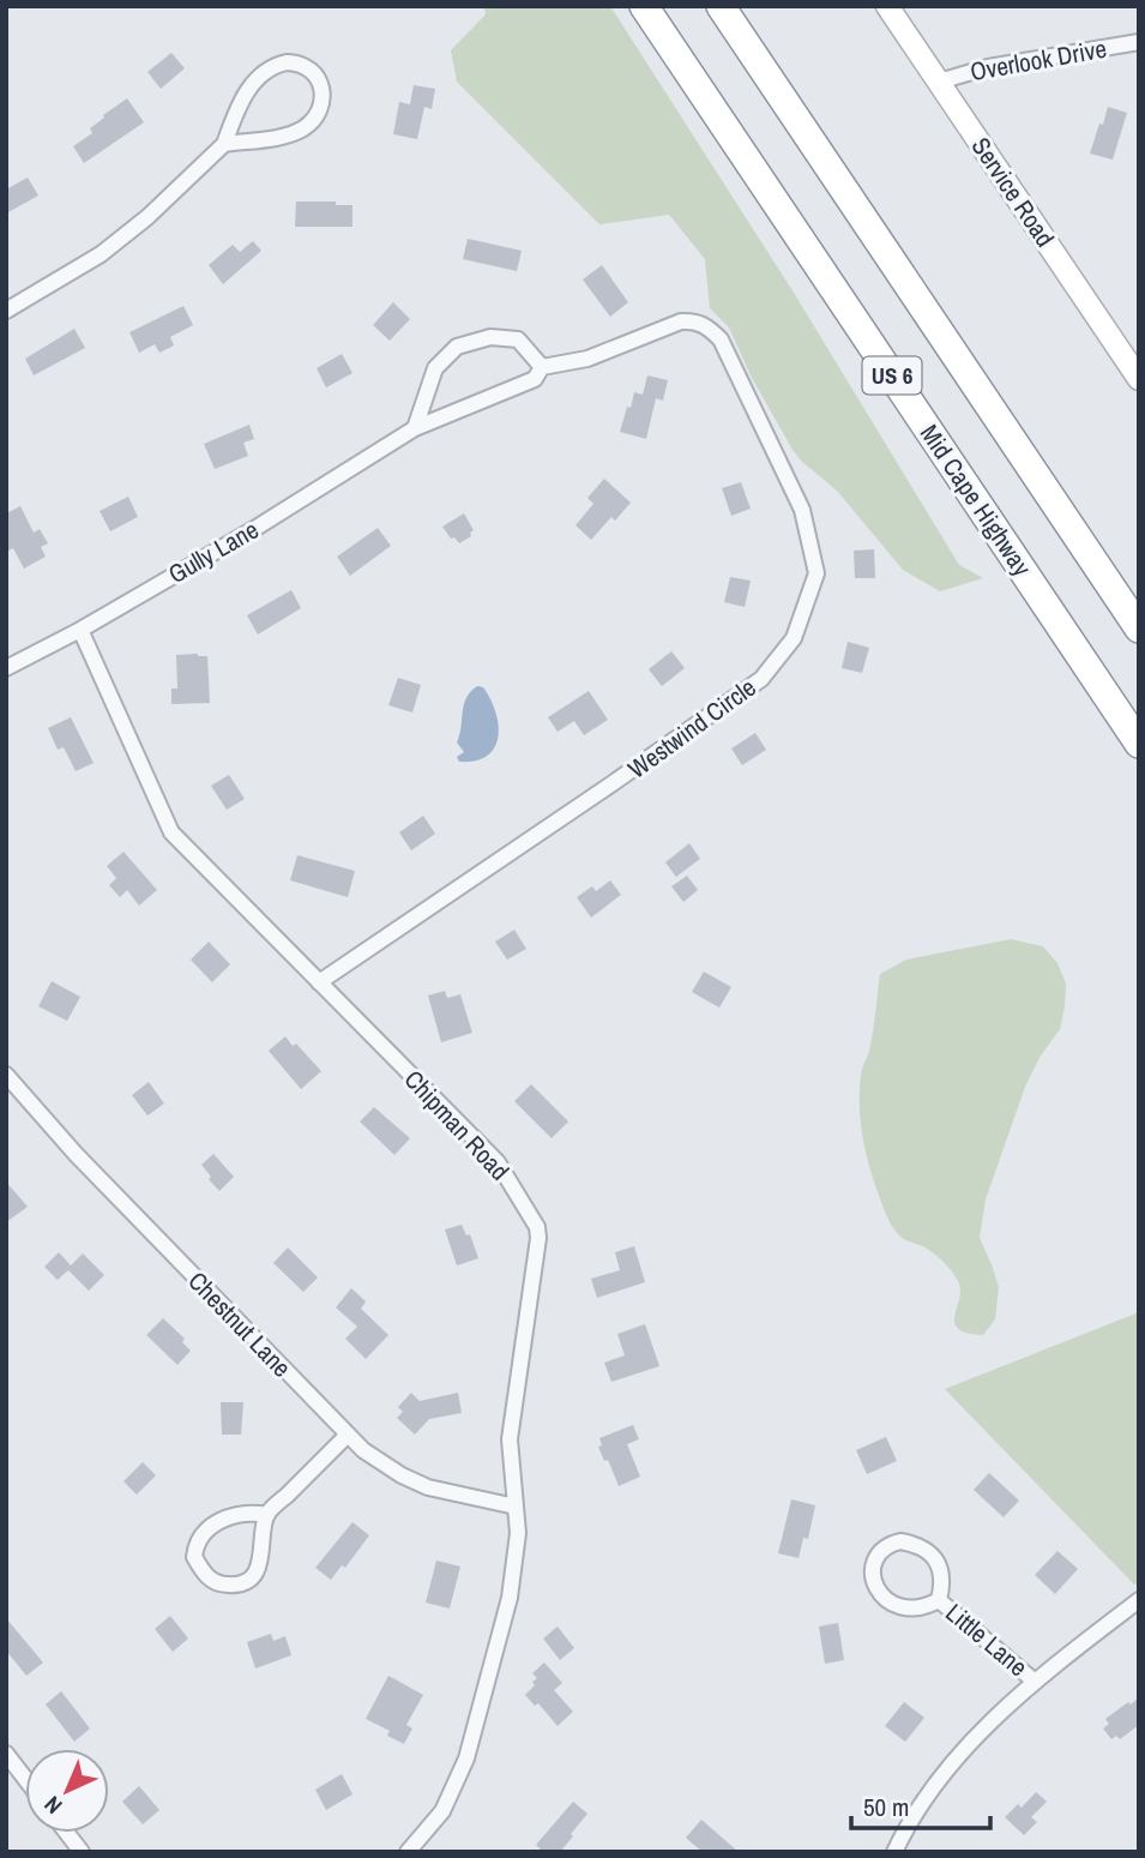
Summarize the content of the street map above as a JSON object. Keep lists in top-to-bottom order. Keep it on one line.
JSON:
{"streets":{"highway":["US 6","Mid Cape Highway"],"street":["Overlook Drive","Service Road","Gully Lane","Westwind Circle","Chipman Road","Chestnut Lane","Little Lane"]},"crossings":[["Overlook Drive","Service Road"],["Gully Lane","Westwind Circle"],["Gully Lane","Chipman Road"],["Westwind Circle","Chipman Road"],["Chipman Road","Chestnut Lane"]],"scale_bar":"50 m","north":"bottom left"}
